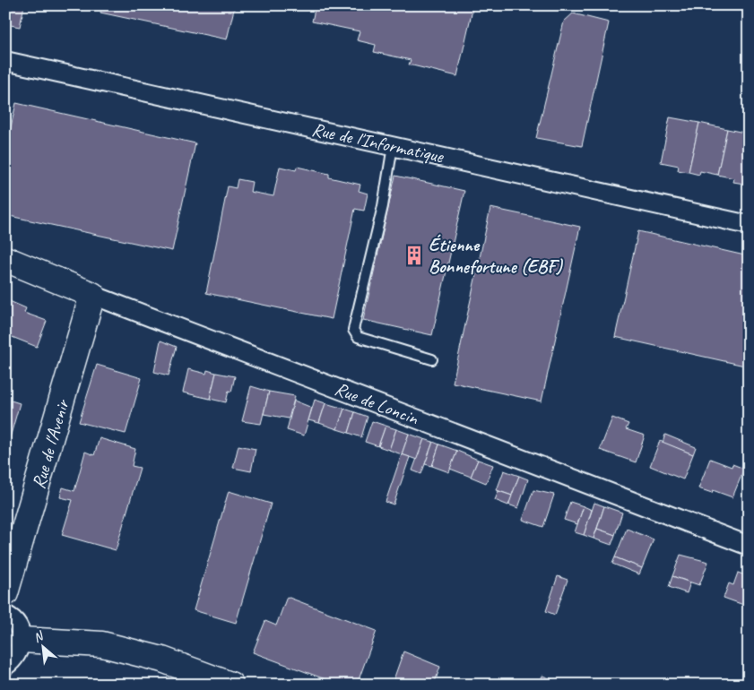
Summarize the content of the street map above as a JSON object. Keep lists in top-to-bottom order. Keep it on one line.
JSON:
{"streets":{"street":["Rue de l'Informatique","Rue de Loncin","Rue de l'Avenir"]},"crossings":[["Rue de Loncin","Rue de l'Avenir"]],"places":{"building":["Étienne Bonnefortune (EBF)"]},"north":"top left"}
